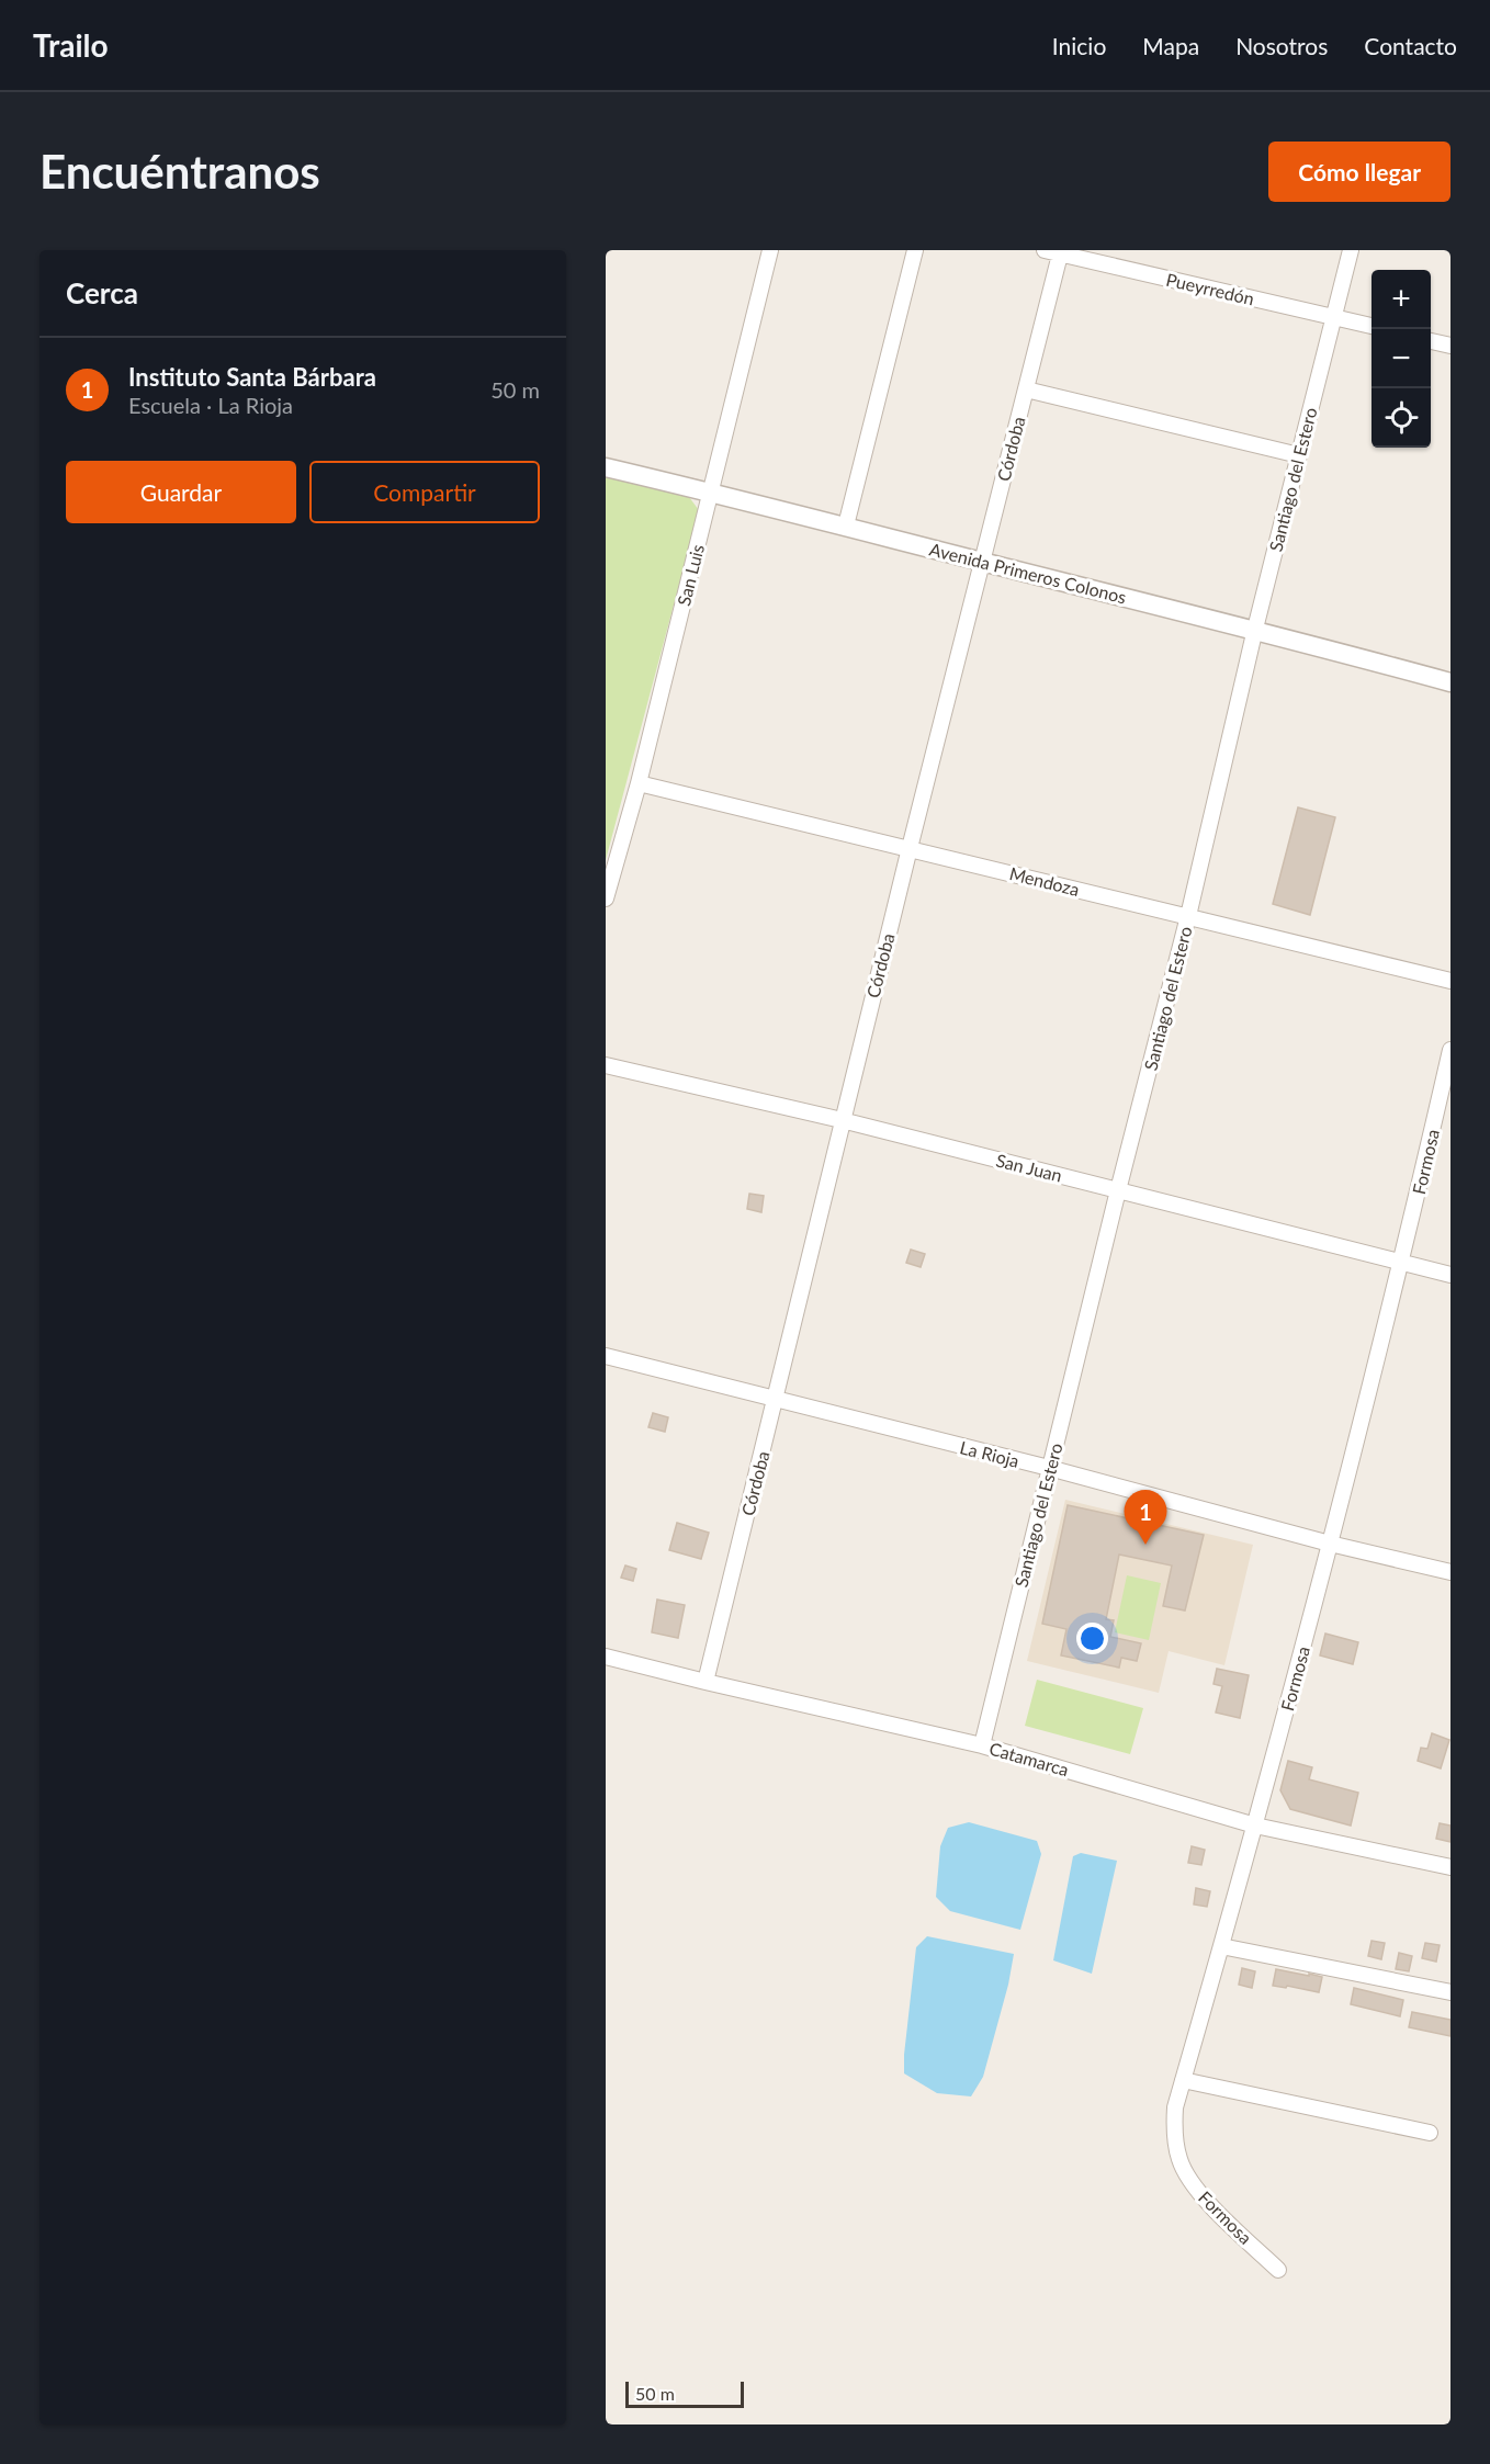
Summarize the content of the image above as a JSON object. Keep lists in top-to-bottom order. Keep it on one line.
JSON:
{"streets":{"street":["Pueyrredón","Córdoba","Santiago del Estero","Avenida Primeros Colonos","San Luis","Mendoza","Formosa","San Juan","La Rioja","Catamarca"]},"crossings":[["Pueyrredón","Córdoba"],["Pueyrredón","Santiago del Estero"],["Córdoba","Avenida Primeros Colonos"],["Córdoba","Mendoza"],["Córdoba","San Juan"],["Córdoba","La Rioja"],["Córdoba","Catamarca"],["Santiago del Estero","Avenida Primeros Colonos"],["Santiago del Estero","Mendoza"],["Santiago del Estero","San Juan"],["Santiago del Estero","La Rioja"],["Santiago del Estero","Catamarca"],["Avenida Primeros Colonos","San Luis"],["San Luis","Mendoza"],["Formosa","San Juan"],["Formosa","La Rioja"],["Formosa","Catamarca"]],"scale_bar":"50 m","page":{"header":"Trailo","nav":["Inicio","Mapa","Nosotros","Contacto"],"buttons":["Cómo llegar",["Guardar","Compartir"]],"title":"Encuéntranos","heading":"Cerca","map_buttons":["+","−"],"list":[{"mark":"1","name":"Instituto Santa Bárbara","note":"Escuela · La Rioja","value":"50 m"}],"pins":"1","scale":"50 m"}}
